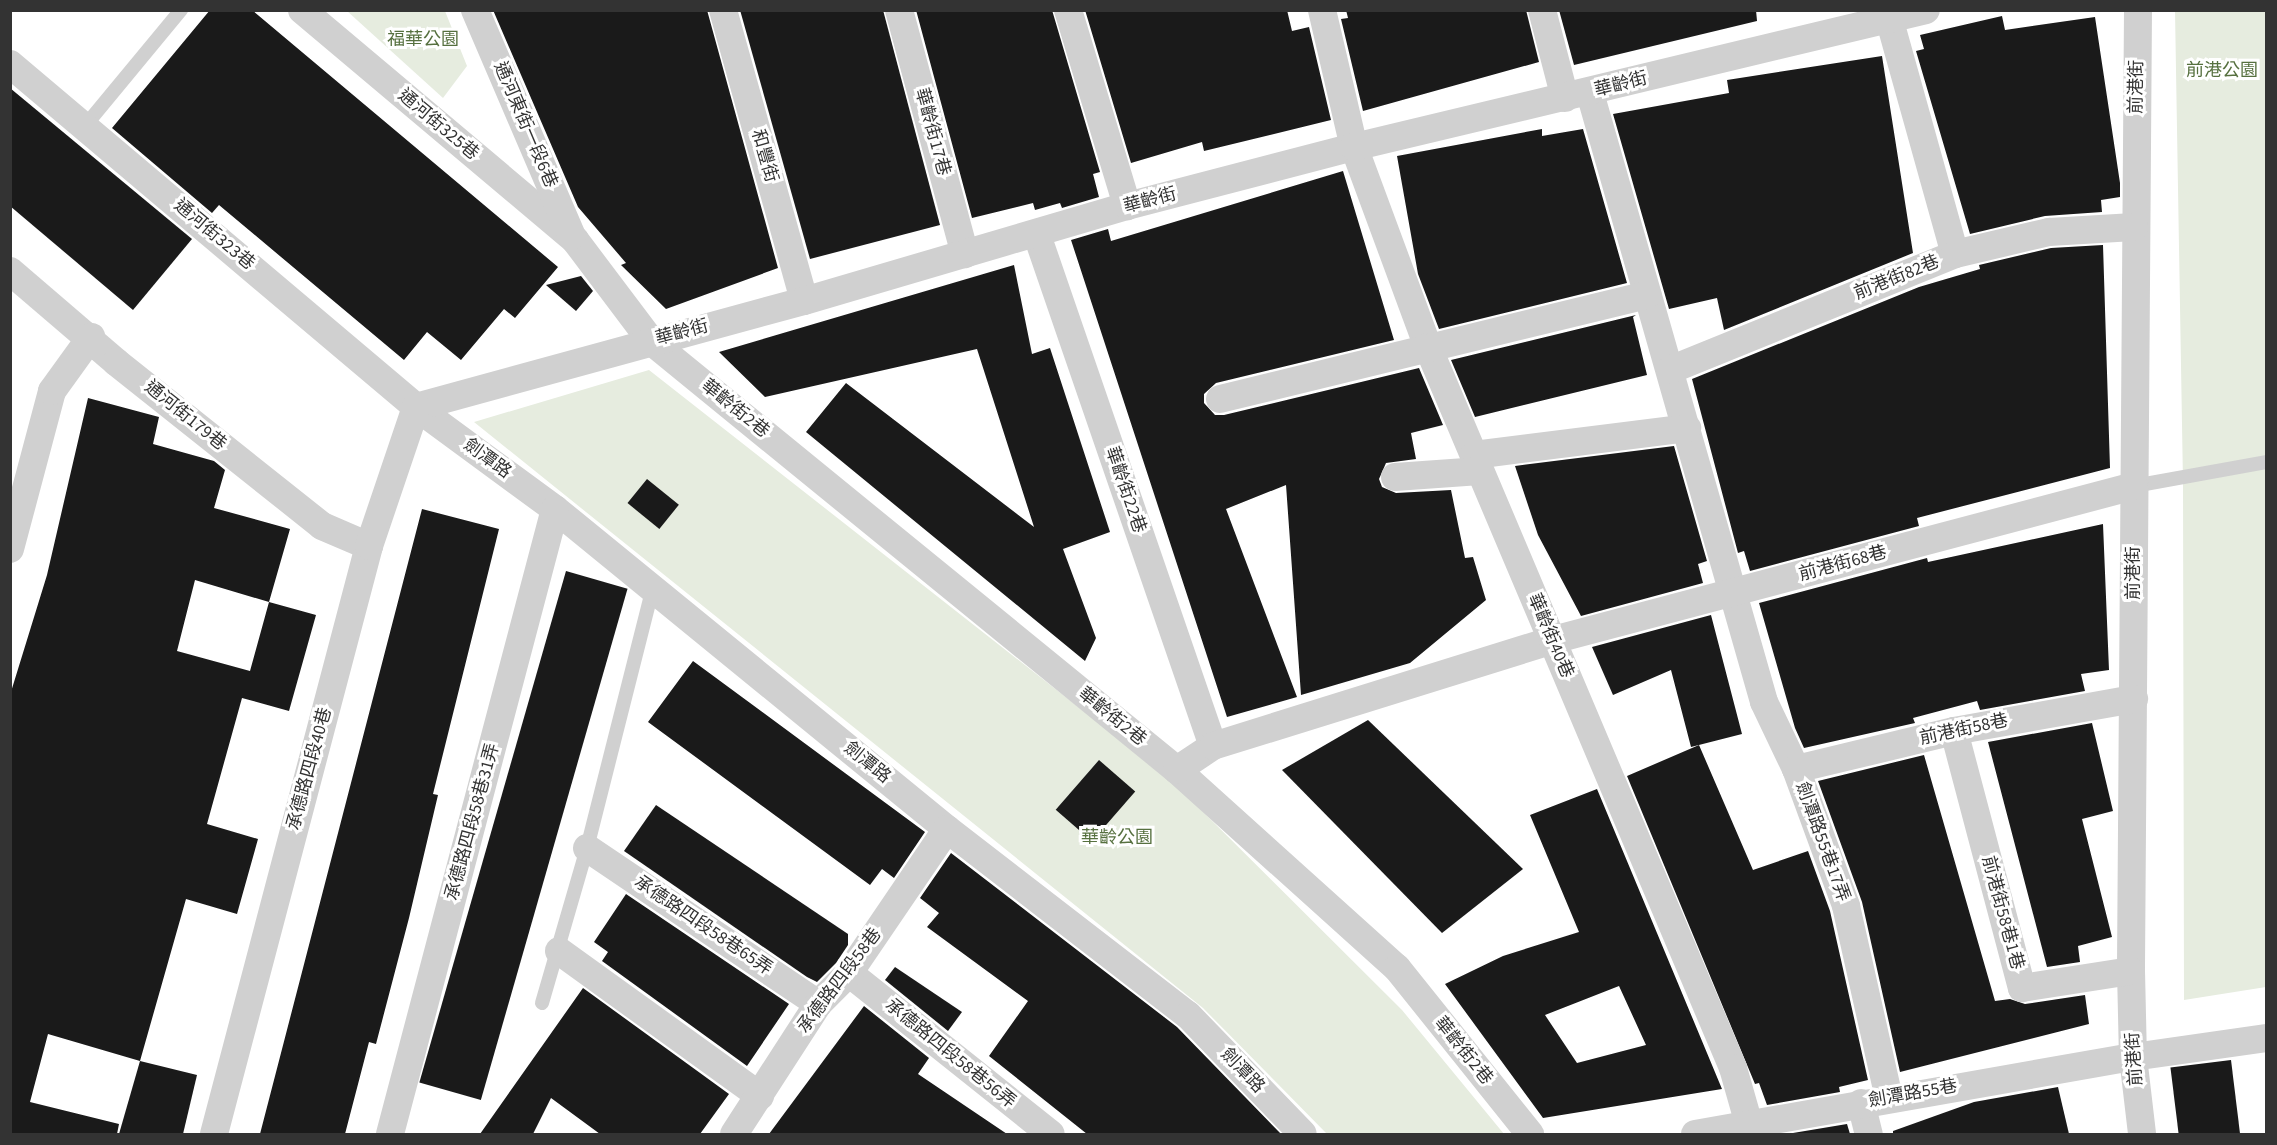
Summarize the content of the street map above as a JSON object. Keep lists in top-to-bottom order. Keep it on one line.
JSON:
{"streets":{"street":["華齡街","前港街","通河街325巷","通河東街一段6巷","華齡街17巷","和豐街","通河街323巷","前港街82巷","華齡街2巷","通河街179巷","劍潭路","華齡街22巷","前港街68巷","華齡街40巷","前港街58巷","承德路四段40巷","承德路四段58巷31弄","劍潭路55巷17弄","前港街58巷1巷","承德路四段58巷65弄","承德路四段58巷","承德路四段58巷56弄","劍潭路55巷"]},"crossings":[["華齡街","華齡街17巷"],["華齡街","和豐街"],["華齡街","通河街323巷"],["華齡街","華齡街2巷"],["華齡街","劍潭路"],["華齡街","華齡街22巷"],["華齡街","華齡街40巷"],["華齡街","承德路四段40巷"],["華齡街","劍潭路55巷17弄"],["前港街","前港街82巷"],["前港街","前港街68巷"],["前港街","前港街58巷"],["前港街","前港街58巷1巷"],["前港街","劍潭路55巷"],["通河街325巷","通河東街一段6巷"],["通河街325巷","華齡街2巷"],["通河東街一段6巷","華齡街2巷"],["通河街323巷","劍潭路"],["通河街323巷","承德路四段40巷"],["前港街82巷","劍潭路55巷17弄"],["華齡街2巷","前港街68巷"],["通河街179巷","承德路四段40巷"],["劍潭路","承德路四段40巷"],["劍潭路","承德路四段58巷31弄"],["劍潭路","承德路四段58巷"],["華齡街22巷","前港街68巷"],["前港街68巷","華齡街40巷"],["前港街68巷","劍潭路55巷17弄"],["華齡街40巷","劍潭路55巷"],["前港街58巷","劍潭路55巷17弄"],["前港街58巷","前港街58巷1巷"],["劍潭路55巷17弄","劍潭路55巷"],["承德路四段58巷65弄","承德路四段58巷"],["承德路四段58巷","承德路四段58巷56弄"]],"parks":["福華公園","前港公園","華齡公園"]}
